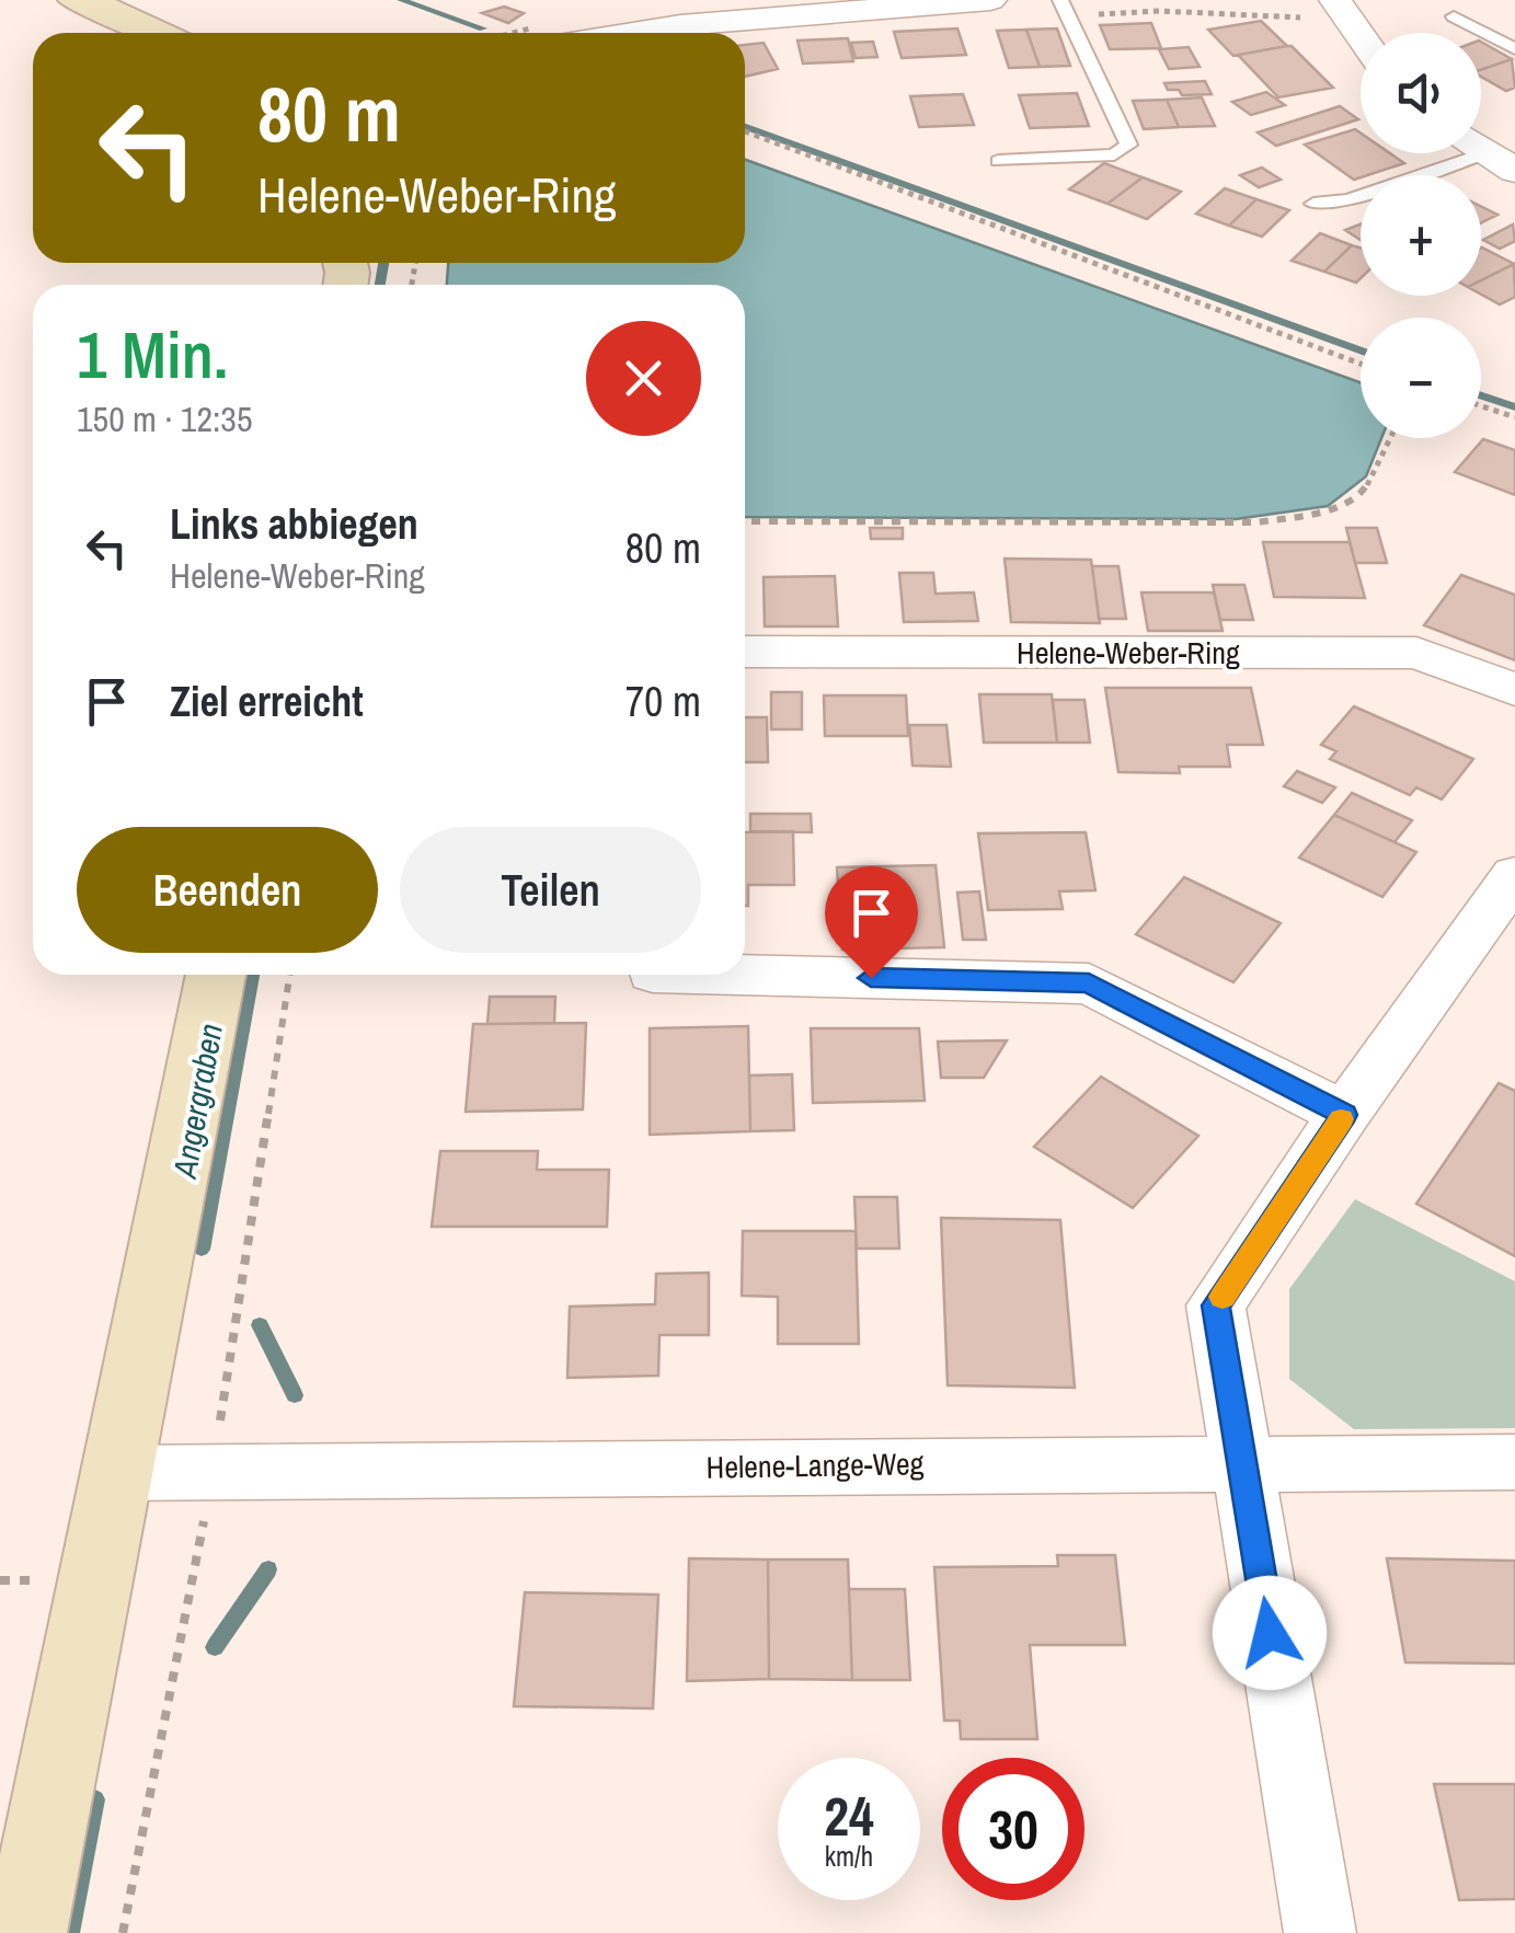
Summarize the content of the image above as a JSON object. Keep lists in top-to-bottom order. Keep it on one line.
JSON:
{"streets":{"street":["Helene-Weber-Ring","Helene-Lange-Weg"]},"water":["Angergraben"],"page":{"map_buttons":["+","−"],"turn":["80 m","Helene-Weber-Ring"],"heading":["1 Min.","150 m · 12:35"],"list":[{"name":"Links abbiegen","note":"Helene-Weber-Ring","value":"80 m"},{"name":"Ziel erreicht","value":"70 m"}],"buttons":["Beenden","Teilen"],"speed":"24 km/h","limit":"30"}}
